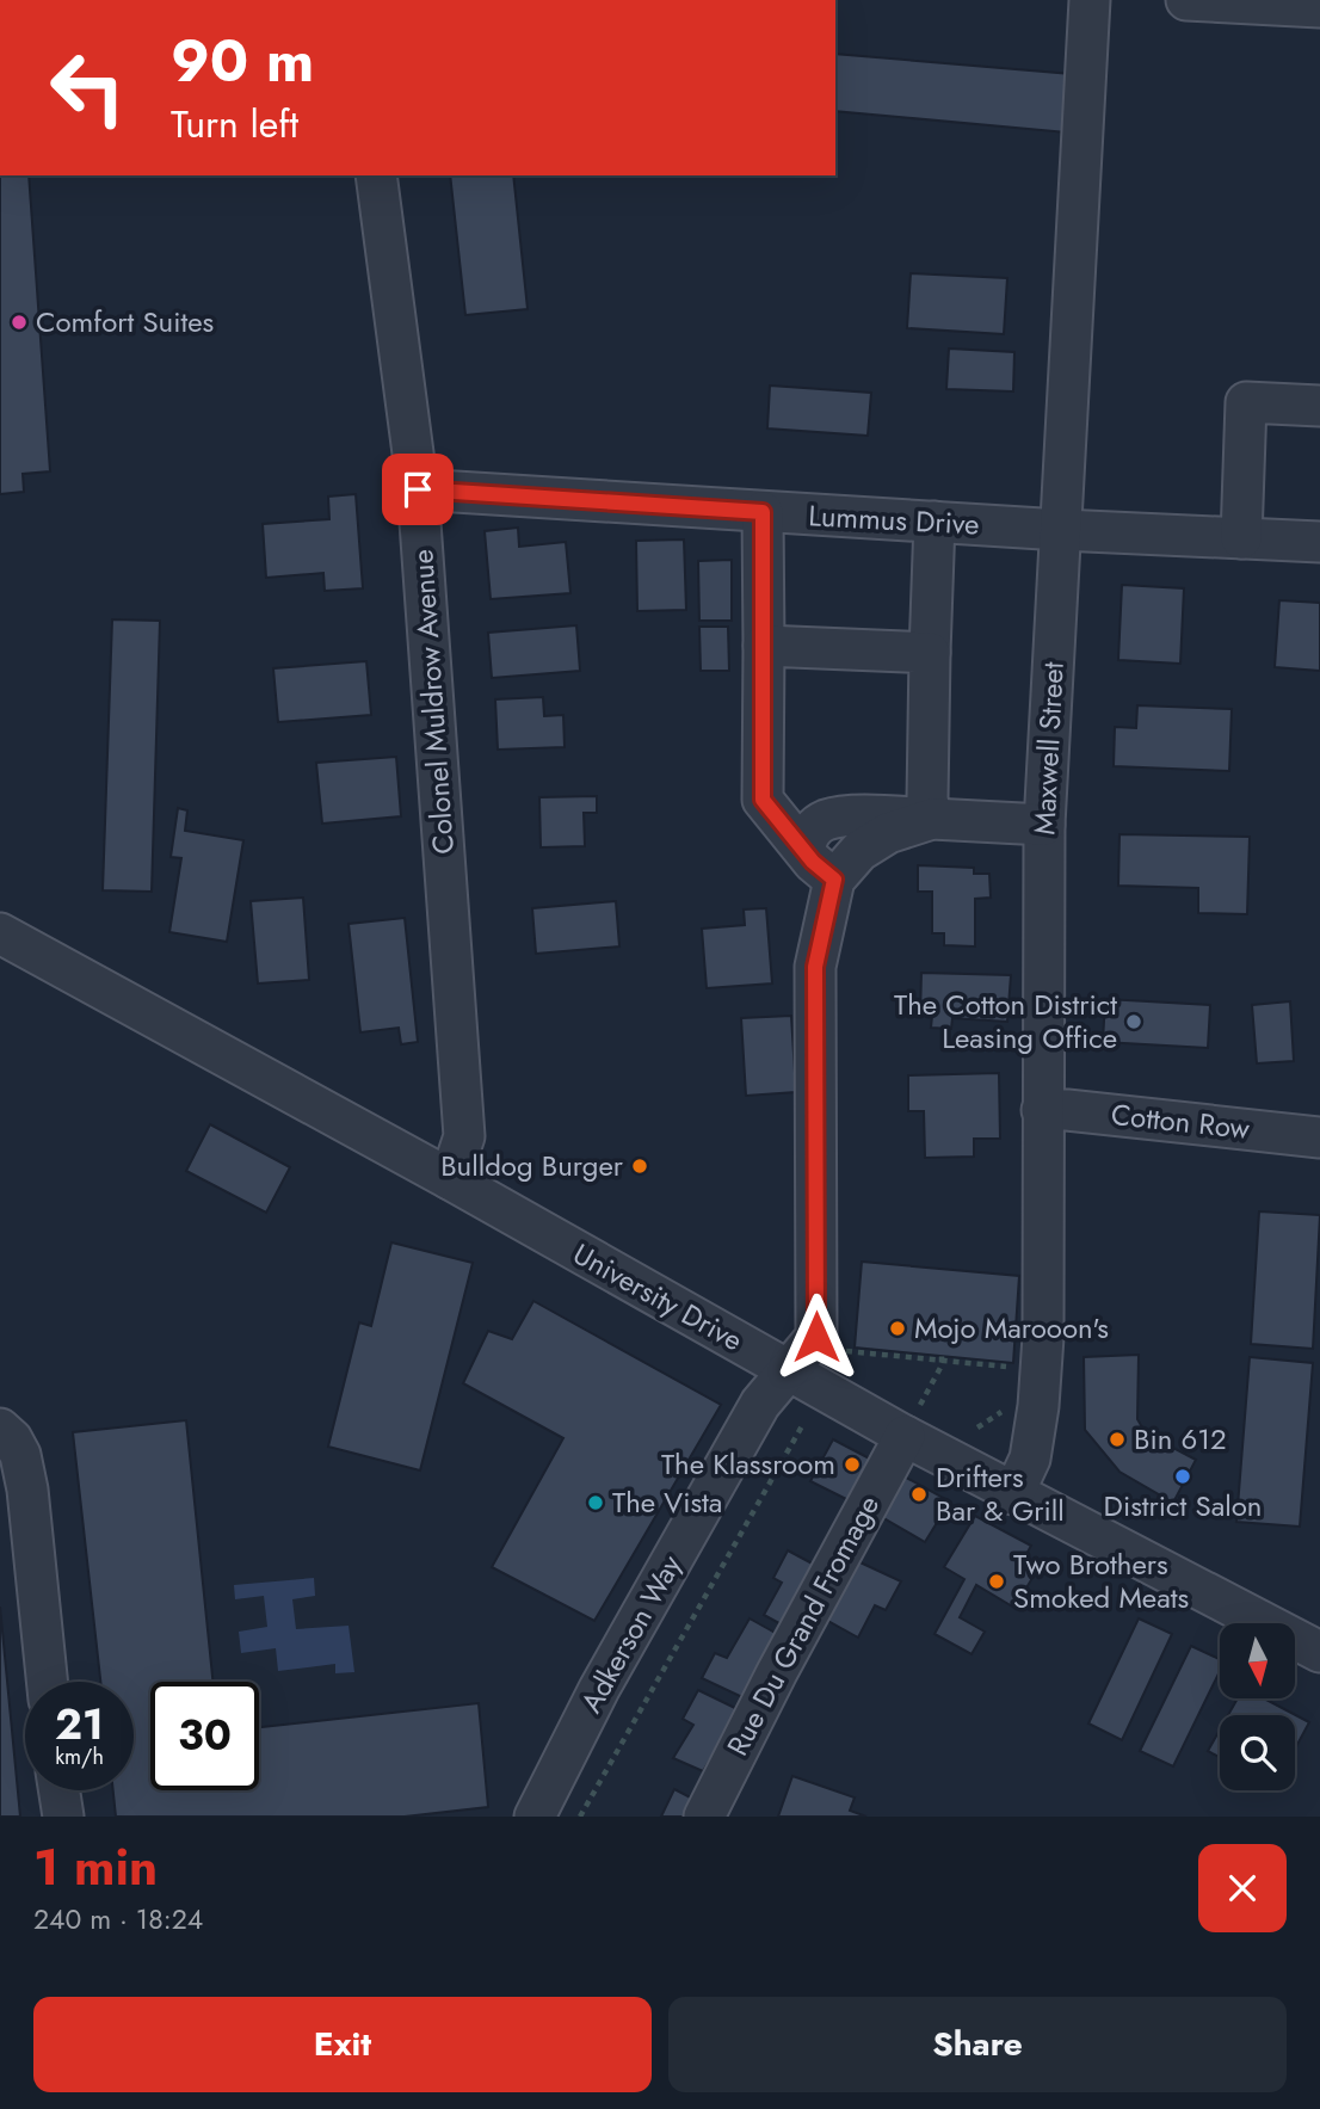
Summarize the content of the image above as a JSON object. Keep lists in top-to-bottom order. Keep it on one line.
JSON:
{"streets":{"street":["Lummus Drive","Colonel Muldrow Avenue","Maxwell Street","Cotton Row","University Drive","Rue Du Grand Fromage","Adkerson Way"]},"crossings":[["Lummus Drive","Colonel Muldrow Avenue"],["Lummus Drive","Maxwell Street"],["Colonel Muldrow Avenue","University Drive"],["Maxwell Street","Cotton Row"],["Maxwell Street","University Drive"],["University Drive","Rue Du Grand Fromage"],["University Drive","Adkerson Way"]],"places":["Comfort Suites","The Cotton District Leasing Office","Bulldog Burger","Mojo Marooon's","Bin 612","The Klassroom","District Salon","Drifters Bar & Grill","The Vista","Two Brothers Smoked Meats"],"north":"bottom","page":{"turn":["90 m","Turn left"],"speed":"21 km/h","limit":"30","heading":["1 min","240 m · 18:24"],"buttons":["Exit","Share"]}}
